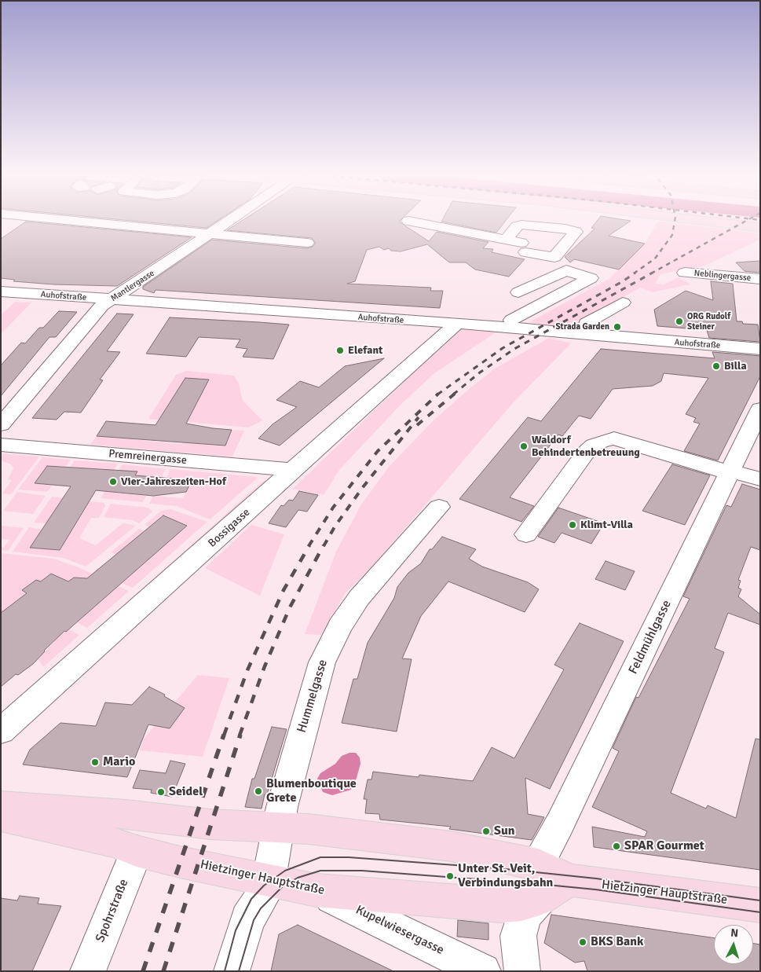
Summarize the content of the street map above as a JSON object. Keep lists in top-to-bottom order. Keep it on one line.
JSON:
{"streets":{"main road":["Hietzinger Hauptstraße"],"street":["Neblingergasse","Mantlergasse","Auhofstraße","Premreinergasse","Bossigasse","Feldmühlgasse","Hummelgasse","Spohrstraße","Kupelwiesergasse"]},"crossings":[["Mantlergasse","Auhofstraße"],["Auhofstraße","Bossigasse"],["Premreinergasse","Bossigasse"],["Feldmühlgasse","Hietzinger Hauptstraße"],["Hummelgasse","Hietzinger Hauptstraße"],["Hietzinger Hauptstraße","Spohrstraße"],["Hietzinger Hauptstraße","Kupelwiesergasse"]],"places":["ORG Rudolf Steiner","Strada Garden","Elefant","Billa","Waldorf Behindertenbetreuung","Vier-Jahreszeiten-Hof","Klimt-Villa","Mario","Blumenboutique Grete","Seidel","Sun","SPAR Gourmet","Unter St. Veit, Verbindungsbahn","BKS Bank"],"north":"top"}
